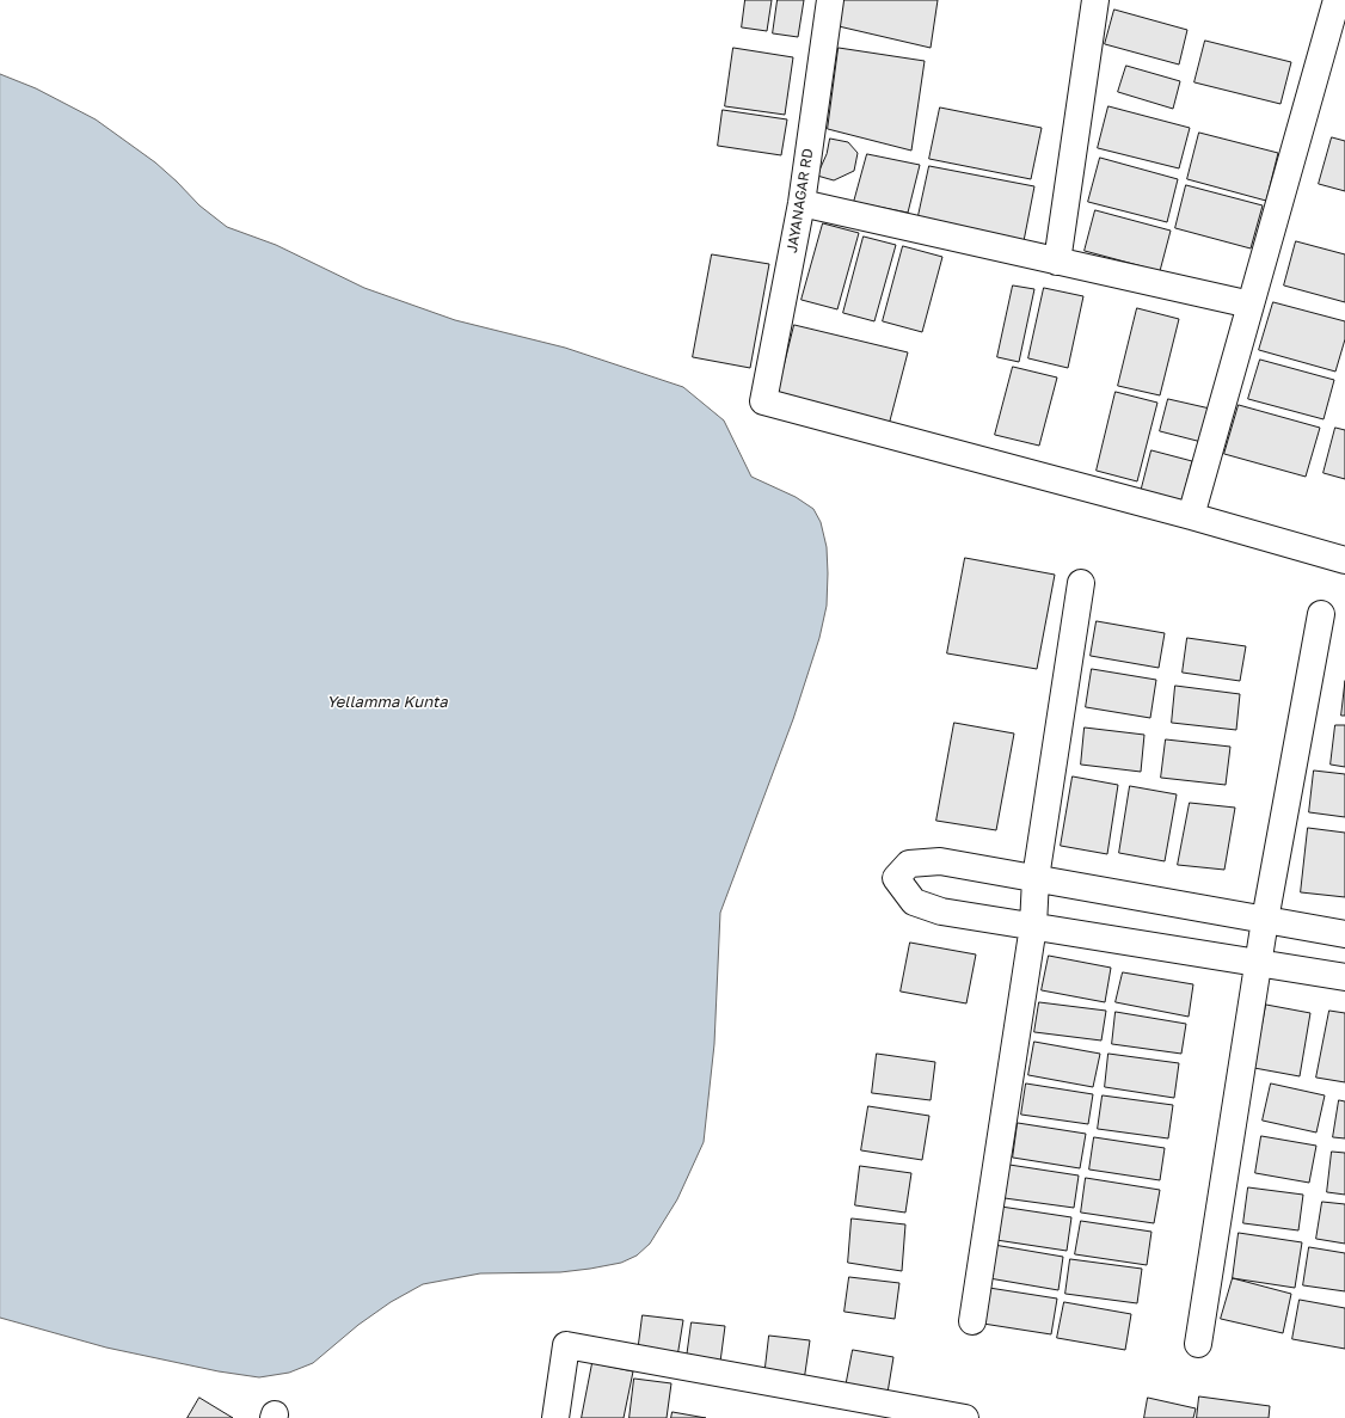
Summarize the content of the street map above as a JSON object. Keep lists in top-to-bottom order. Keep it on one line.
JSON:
{"streets":{"street":["JAYANAGAR RD"]},"water":["Yellamma Kunta"]}
